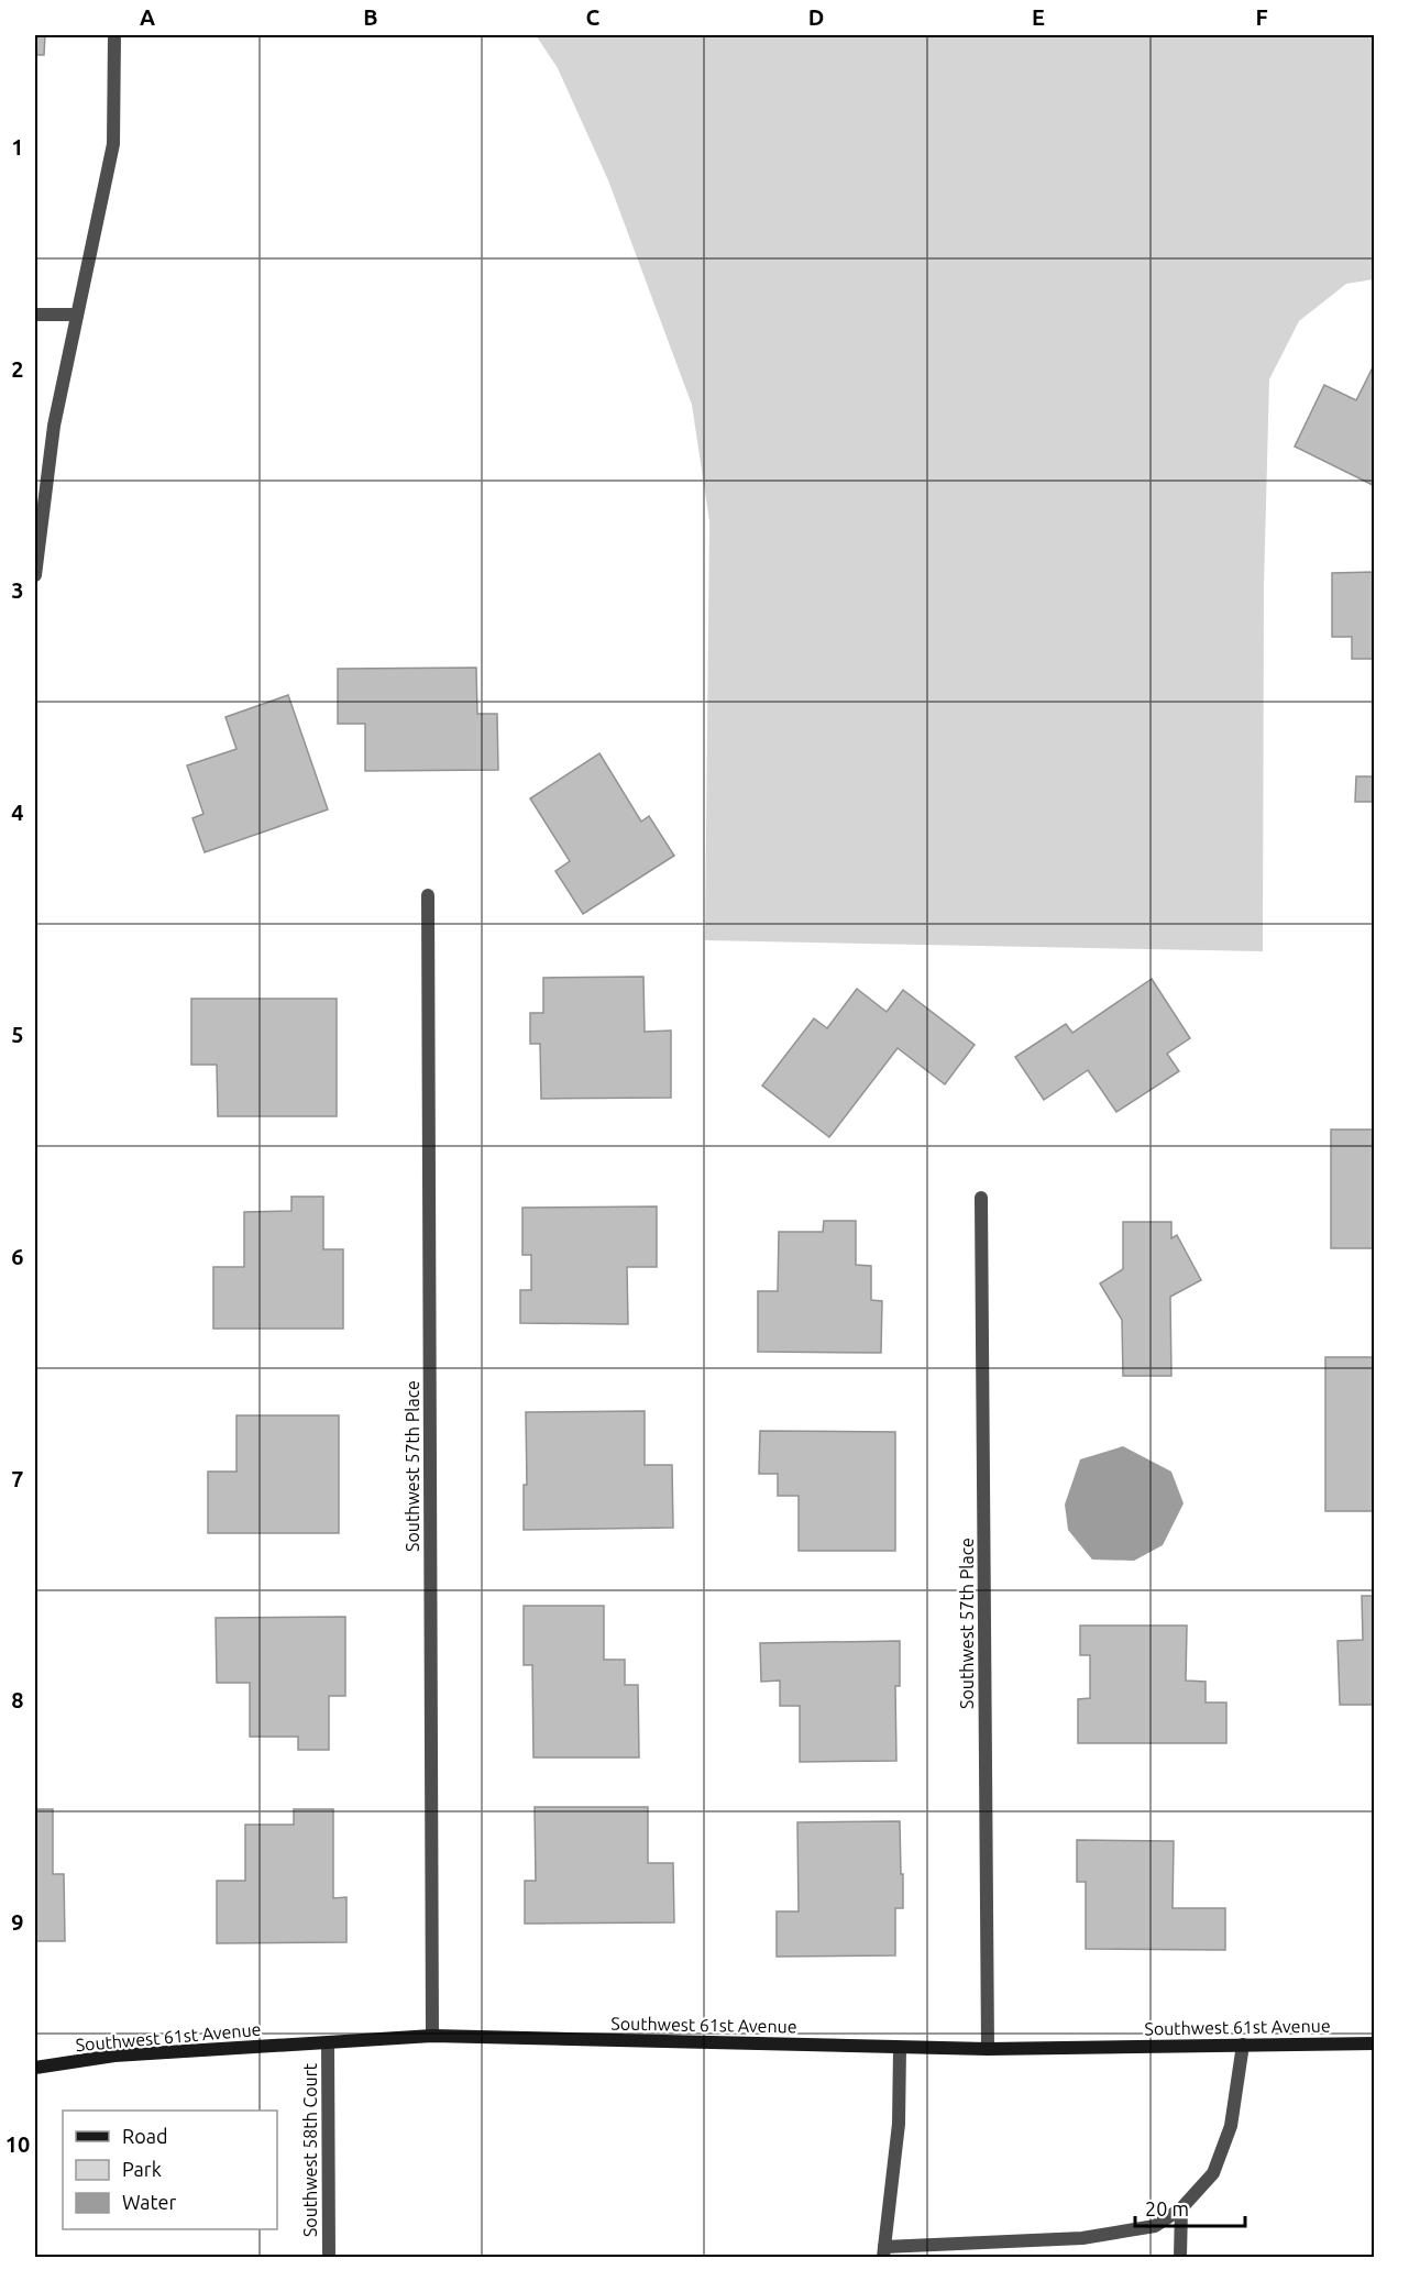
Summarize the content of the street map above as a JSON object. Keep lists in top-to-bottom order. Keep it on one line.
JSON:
{"streets":{"street":["Southwest 57th Place","Southwest 61st Avenue","Southwest 58th Court"]},"crossings":[["Southwest 57th Place","Southwest 61st Avenue"],["Southwest 61st Avenue","Southwest 58th Court"]],"legend":["Road","Park","Water"],"scale_bar":"20 m","grid":{"columns":["A","B","C","D","E","F"],"rows":["1","2","3","4","5","6","7","8","9","10"]}}
